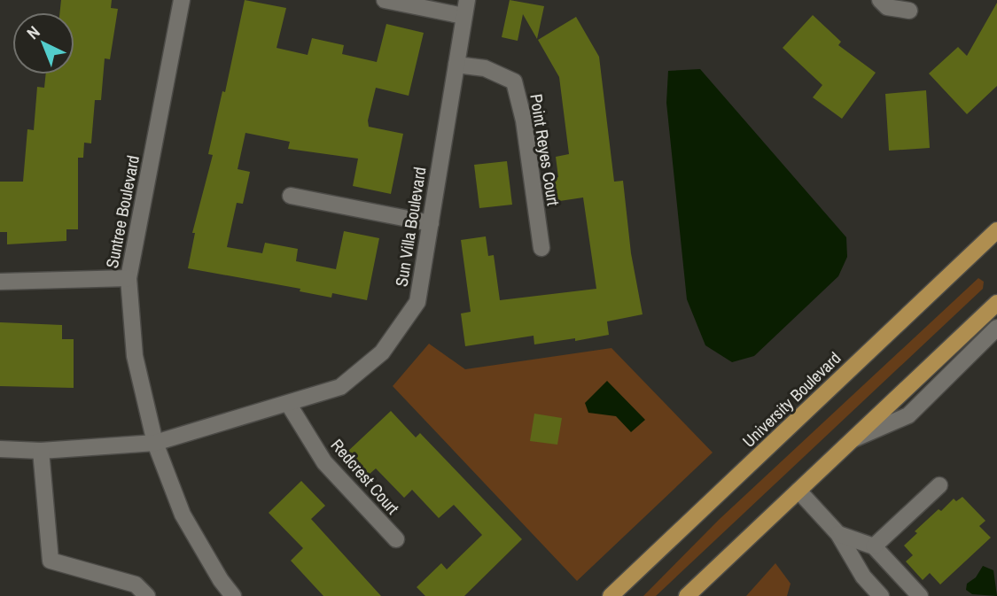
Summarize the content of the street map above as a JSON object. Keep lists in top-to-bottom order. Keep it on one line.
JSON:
{"streets":{"main road":["University Boulevard"],"street":["Point Reyes Court","Suntree Boulevard","Sun Villa Boulevard","Redcrest Court"]},"crossings":[["Point Reyes Court","Sun Villa Boulevard"],["Suntree Boulevard","Sun Villa Boulevard"],["Sun Villa Boulevard","Redcrest Court"]],"north":"top left"}
